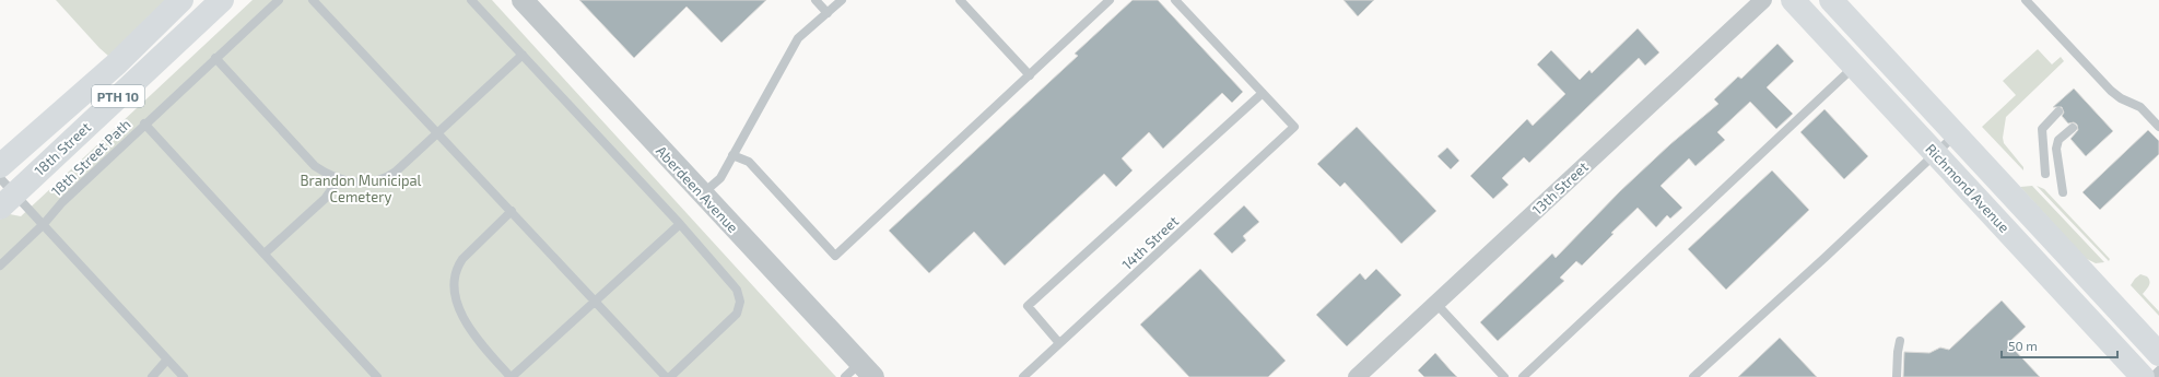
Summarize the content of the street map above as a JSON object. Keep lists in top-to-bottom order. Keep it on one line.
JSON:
{"streets":{"main road":["PTH 10","18th Street","Richmond Avenue"],"street":["13th Street","Aberdeen Avenue"],"lane":["18th Street Path","14th Street"]},"parks":["Brandon Municipal Cemetery"],"scale_bar":"50 m"}
